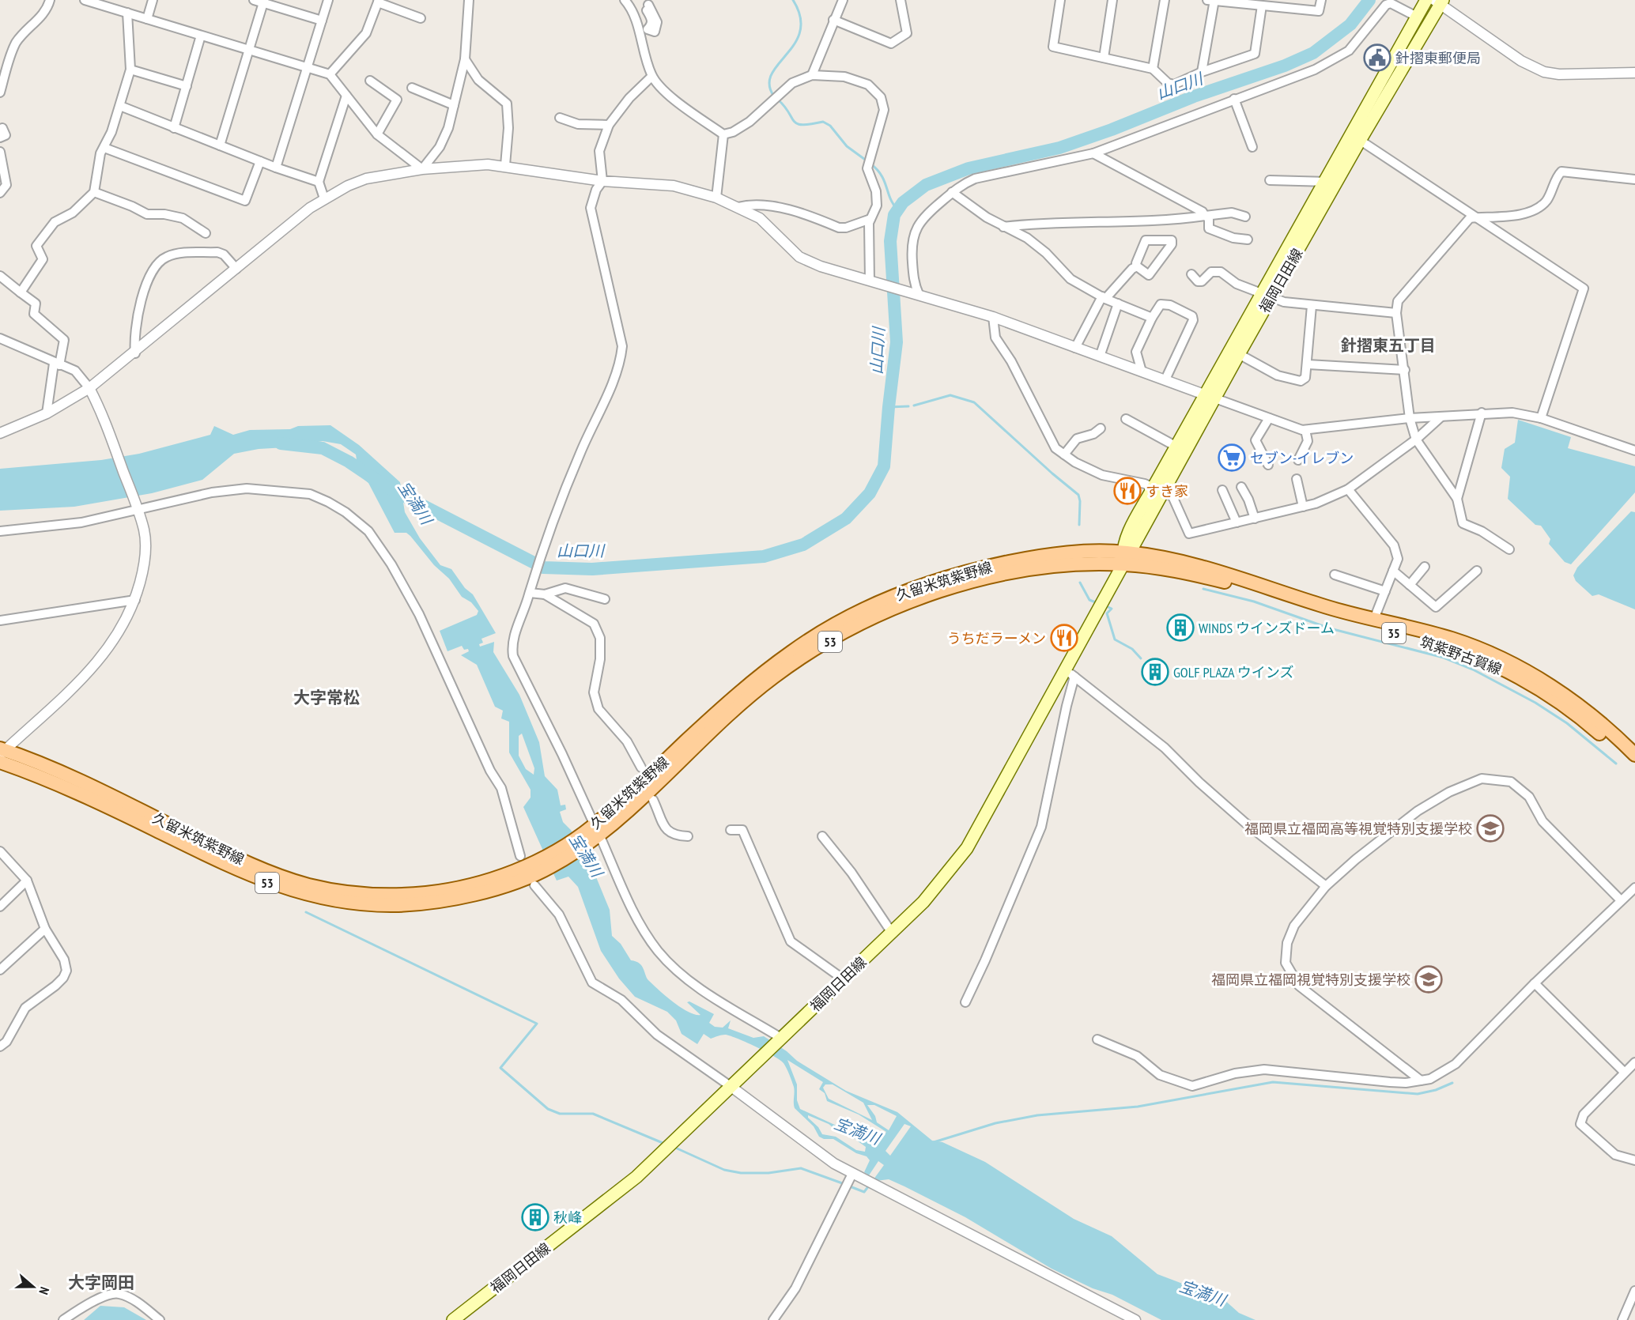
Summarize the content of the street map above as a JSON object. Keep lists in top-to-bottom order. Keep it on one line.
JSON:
{"streets":{"main road":["福岡日田線","久留米筑紫野線","35","53","筑紫野古賀線"]},"crossings":[["福岡日田線","久留米筑紫野線"],["福岡日田線","筑紫野古賀線"],["久留米筑紫野線","筑紫野古賀線"]],"districts":["針摺東五丁目","大字常松","大字岡田"],"water":["山口川","宝満川"],"places":{"public building":["針摺東郵便局"],"supermarket":["セブン-イレブン"],"restaurant":["すき家","うちだラーメン"],"building":["WINDS ウインズドーム","GOLF PLAZA ウインズ","秋峰"],"school or university":["福岡県立福岡高等視覚特別支援学校","福岡県立福岡視覚特別支援学校"]},"north":"right"}
